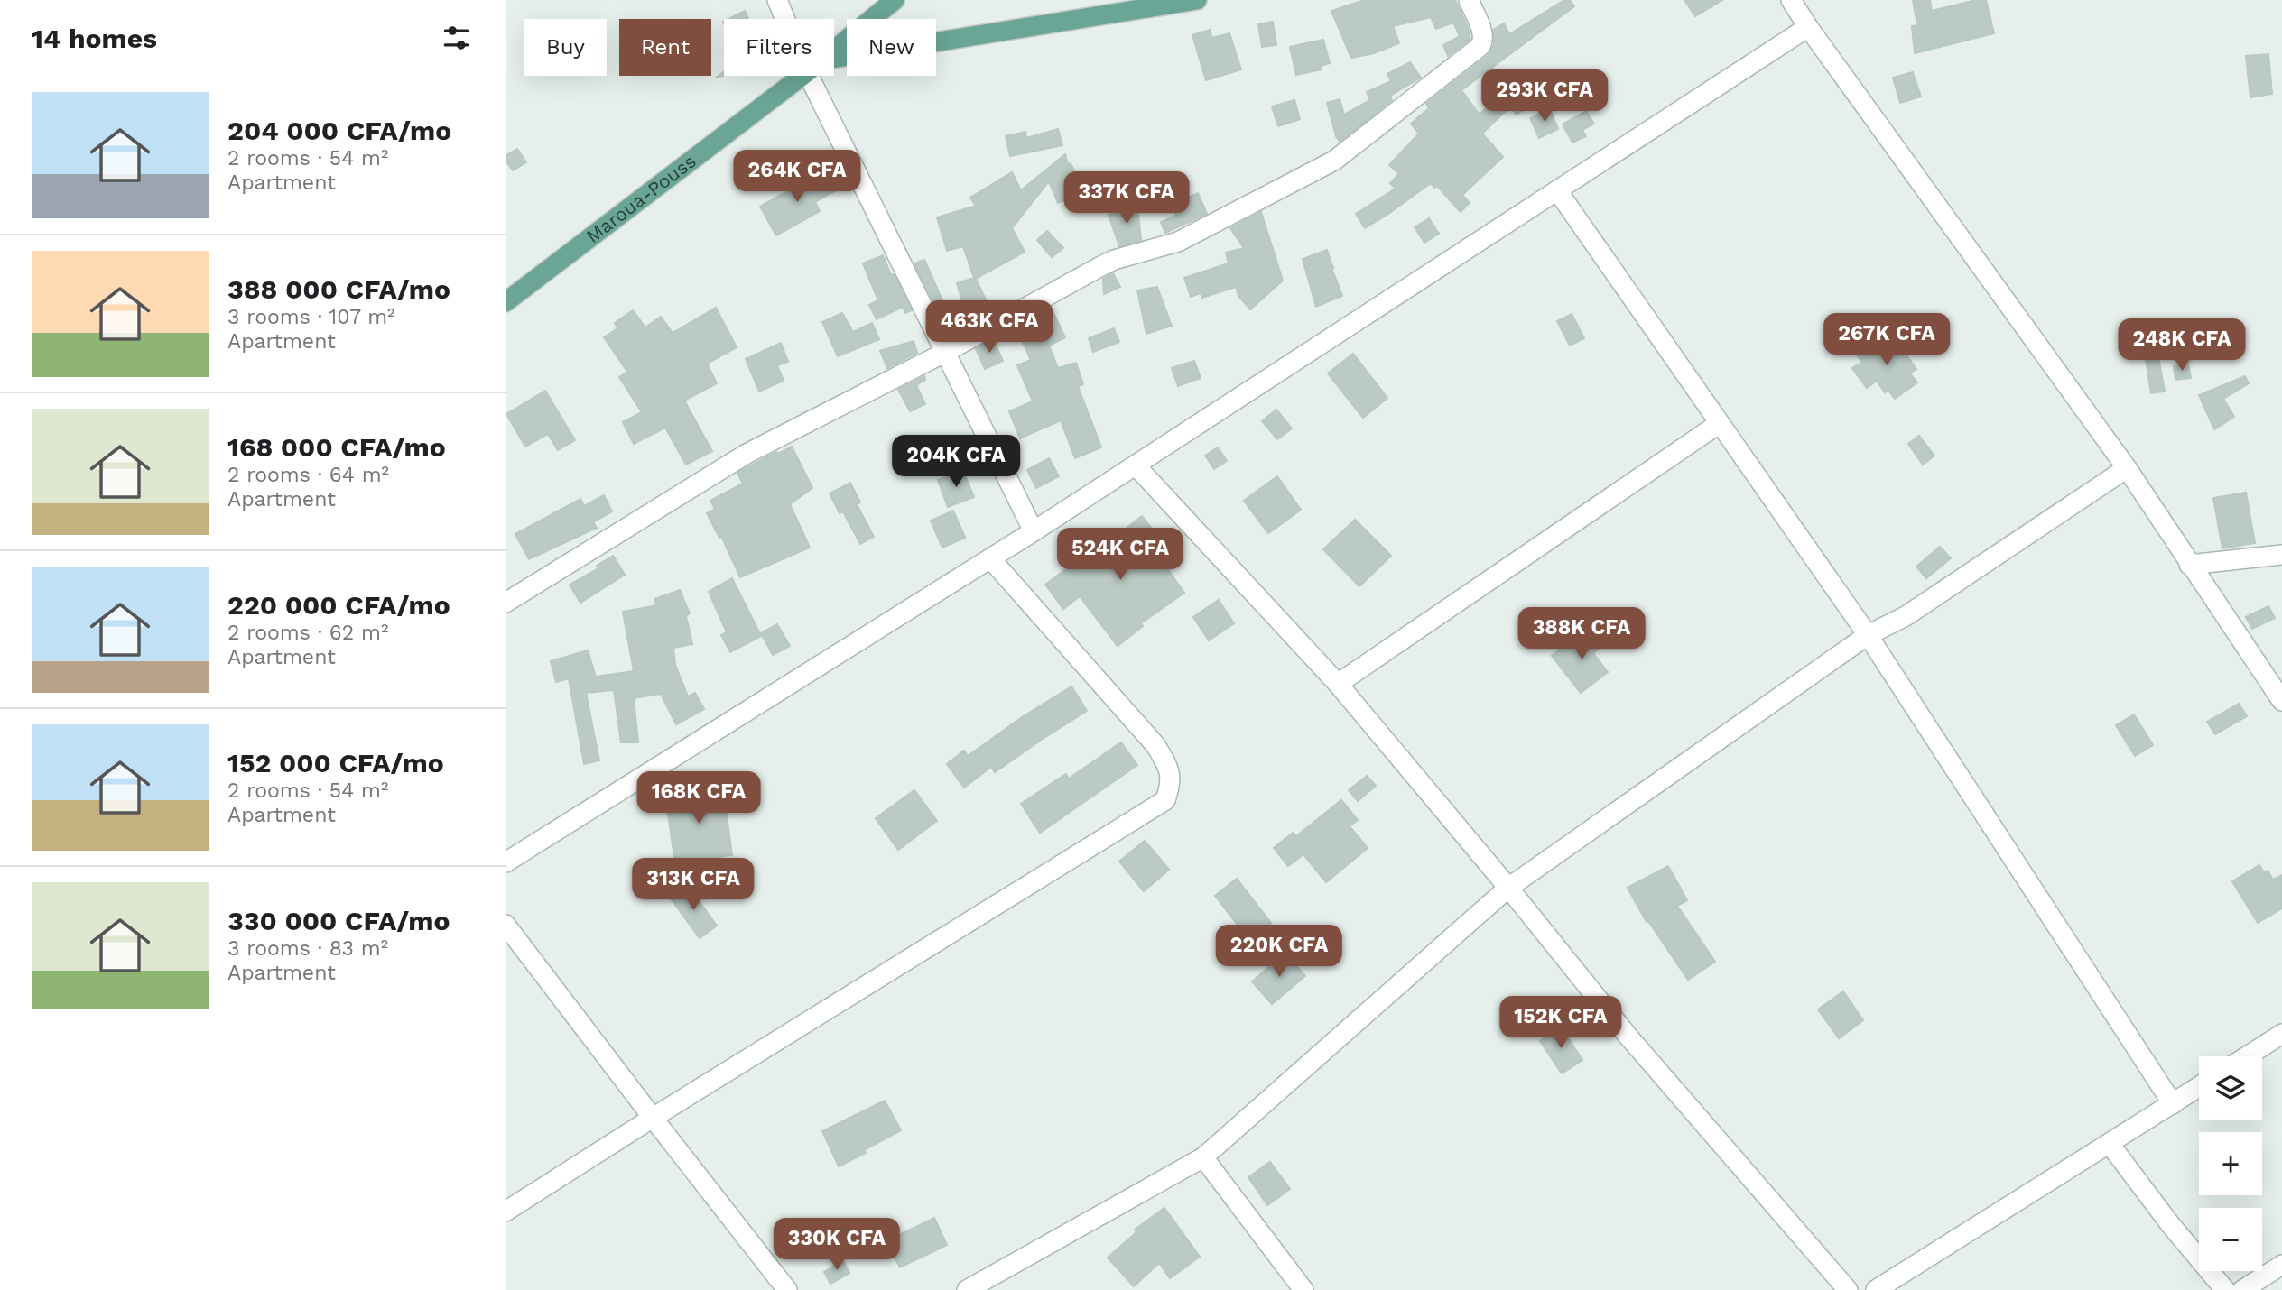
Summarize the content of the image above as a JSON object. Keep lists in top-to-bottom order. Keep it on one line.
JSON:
{"streets":{"main road":["Maroua-Pouss"]},"page":{"heading":"14 homes","chip":["Buy","Rent","Filters","New"],"price":["293K CFA","264K CFA","337K CFA","463K CFA","267K CFA","248K CFA","204K CFA","524K CFA","388K CFA","168K CFA","313K CFA","220K CFA","152K CFA","330K CFA"],"list":[{"name":"204 000 CFA/mo","note":"2 rooms · 54 m² · Apartment"},{"name":"388 000 CFA/mo","note":"3 rooms · 107 m² · Apartment"},{"name":"168 000 CFA/mo","note":"2 rooms · 64 m² · Apartment"},{"name":"220 000 CFA/mo","note":"2 rooms · 62 m² · Apartment"},{"name":"152 000 CFA/mo","note":"2 rooms · 54 m² · Apartment"},{"name":"330 000 CFA/mo","note":"3 rooms · 83 m² · Apartment"}],"map_buttons":["+","−"]}}
